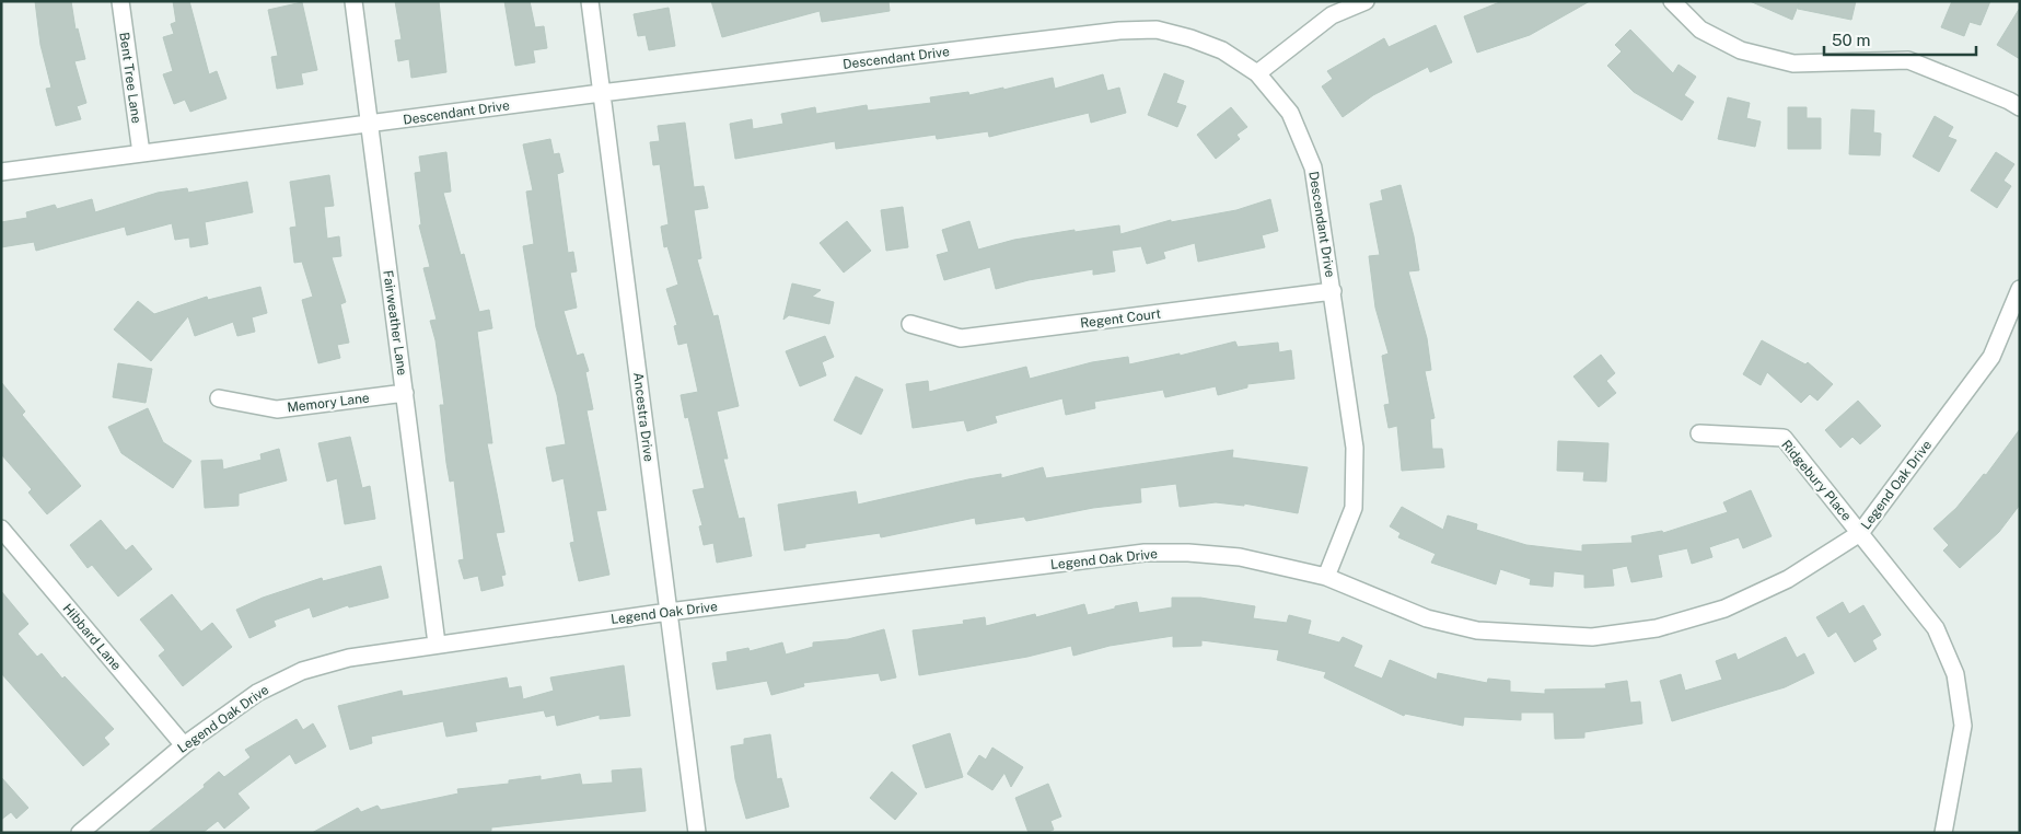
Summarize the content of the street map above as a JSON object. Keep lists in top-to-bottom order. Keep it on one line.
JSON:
{"streets":{"street":["Descendant Drive","Bent Tree Lane","Regent Court","Fairweather Lane","Memory Lane","Ancestra Drive","Ridgebury Place","Legend Oak Drive","Hibbard Lane"]},"crossings":[["Descendant Drive","Bent Tree Lane"],["Descendant Drive","Regent Court"],["Descendant Drive","Fairweather Lane"],["Descendant Drive","Ancestra Drive"],["Descendant Drive","Legend Oak Drive"],["Fairweather Lane","Memory Lane"],["Fairweather Lane","Legend Oak Drive"],["Ancestra Drive","Legend Oak Drive"],["Ridgebury Place","Legend Oak Drive"],["Legend Oak Drive","Hibbard Lane"]],"scale_bar":"50 m"}
